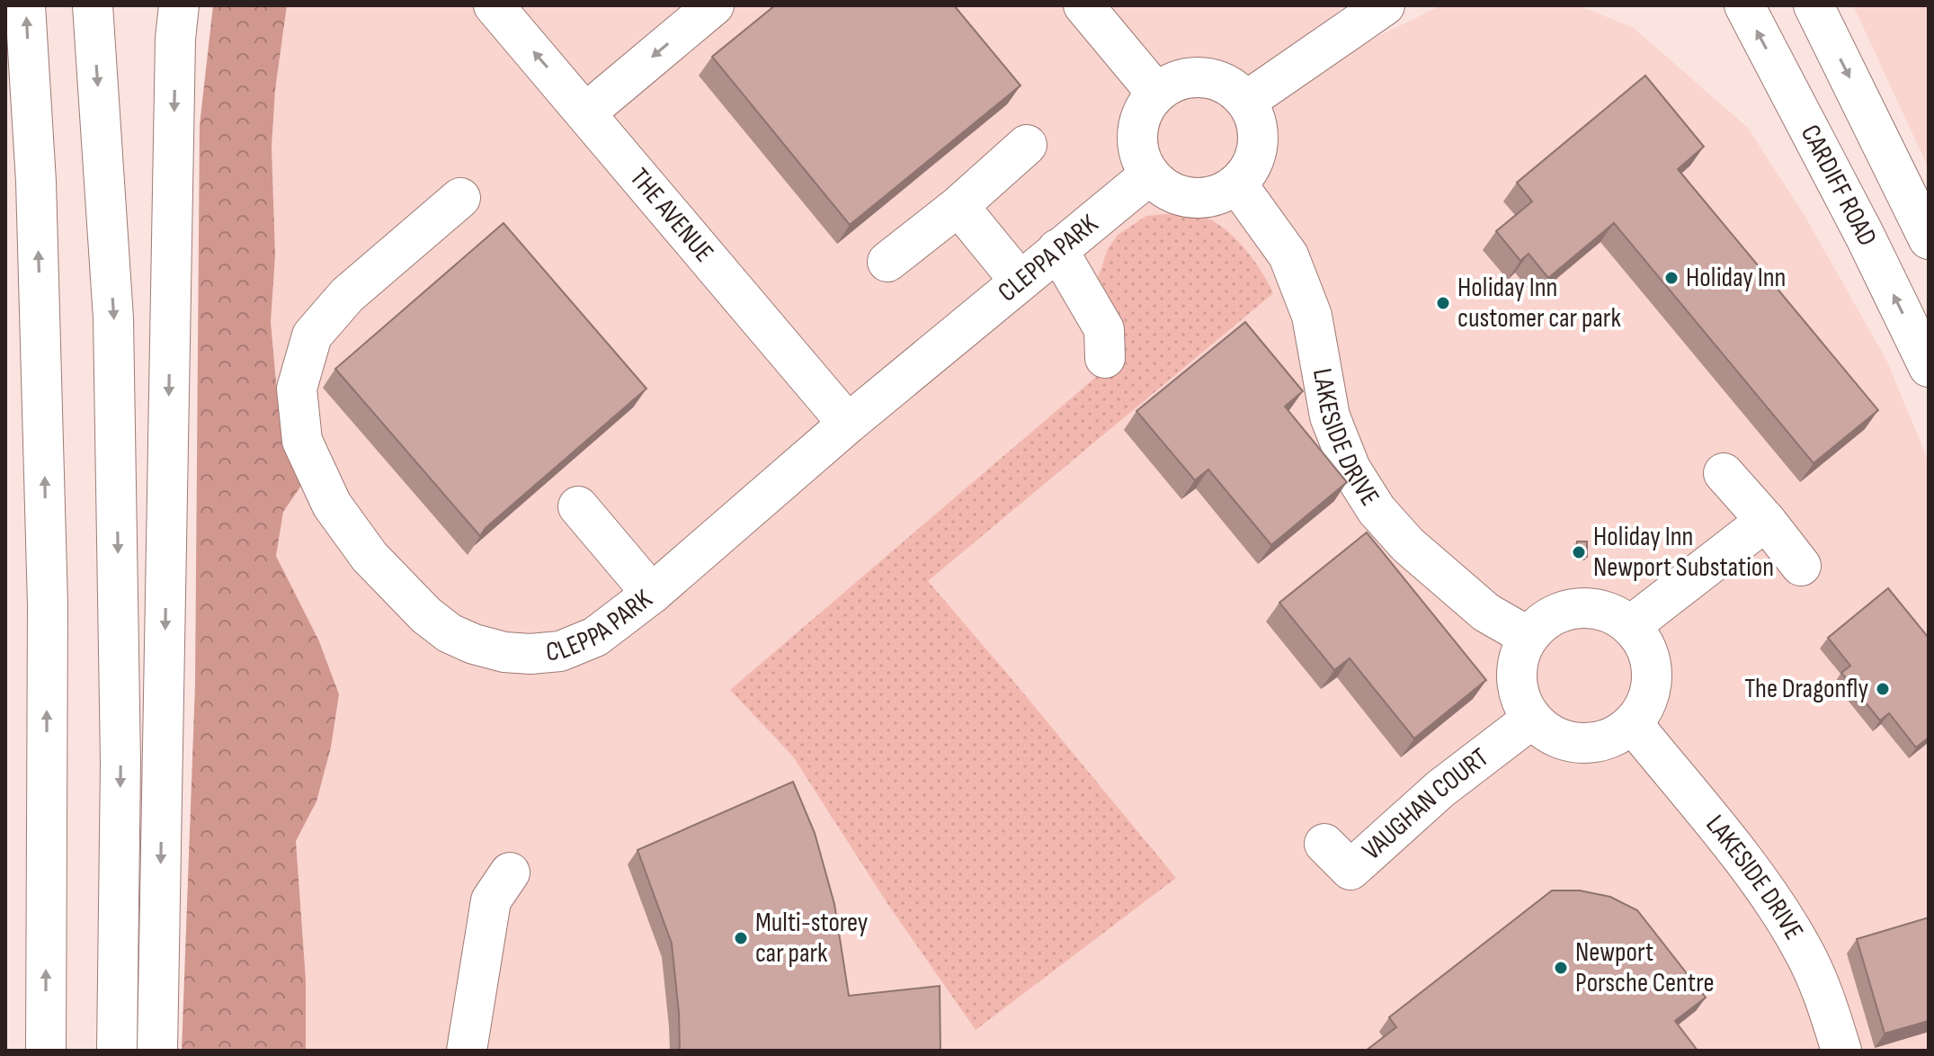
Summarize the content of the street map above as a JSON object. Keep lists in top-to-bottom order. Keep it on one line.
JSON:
{"streets":{"main road":["CARDIFF ROAD","THE AVENUE","CLEPPA PARK","LAKESIDE DRIVE","VAUGHAN COURT"]},"crossings":[["THE AVENUE","CLEPPA PARK"],["CLEPPA PARK","LAKESIDE DRIVE"],["LAKESIDE DRIVE","VAUGHAN COURT"]],"places":["Holiday Inn","Holiday Inn customer car park","Holiday Inn Newport Substation","The Dragonfly","Multi-storey car park","Newport Porsche Centre"]}
